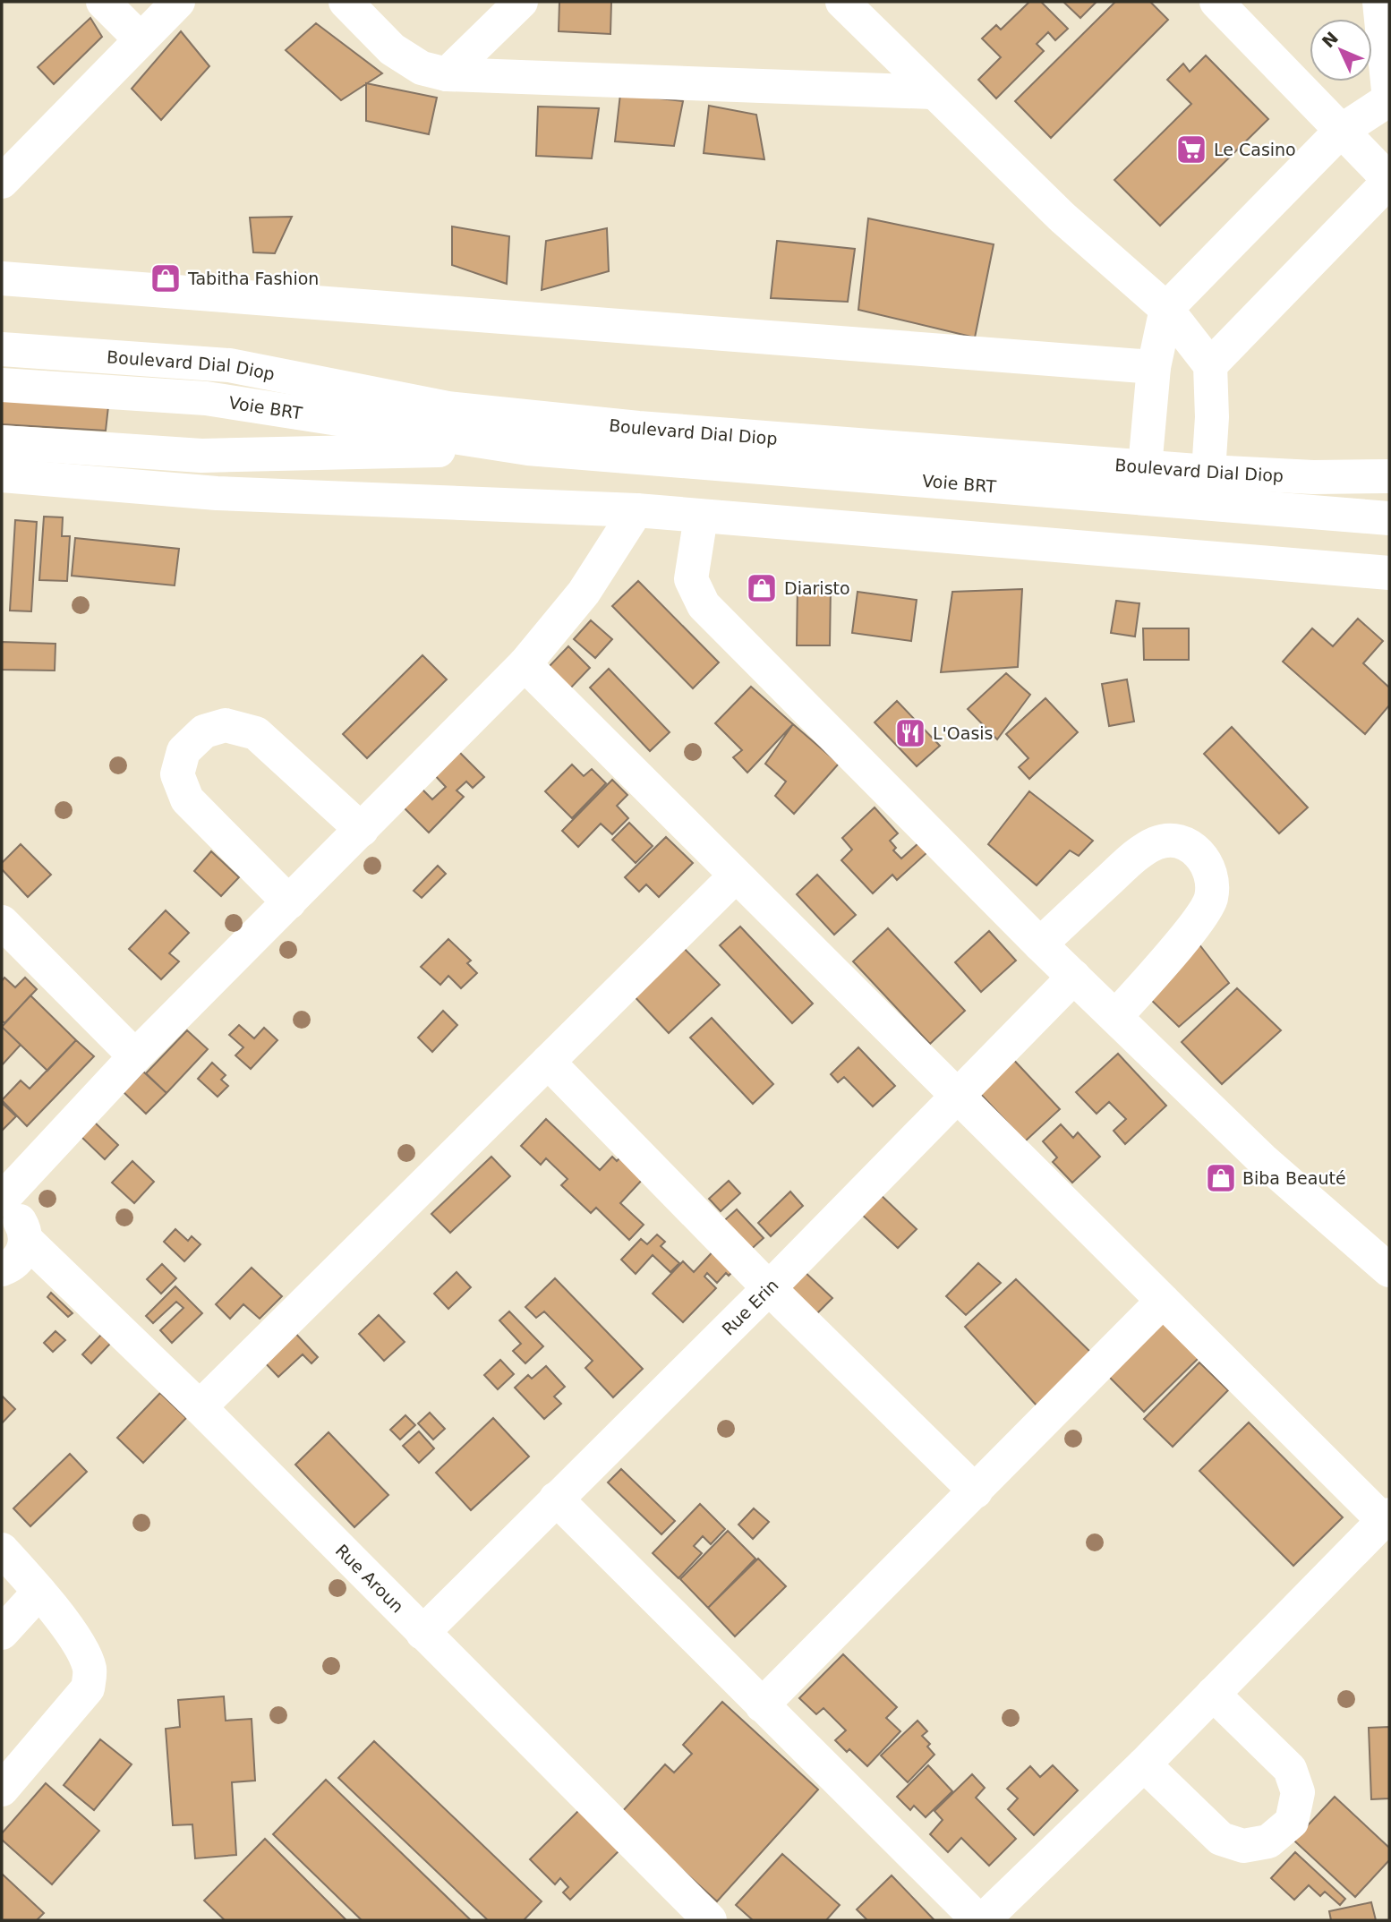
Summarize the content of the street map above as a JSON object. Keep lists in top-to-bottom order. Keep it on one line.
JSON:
{"streets":{"street":["Boulevard Dial Diop","Voie BRT","Rue Erin","Rue Aroun"]},"crossings":[["Rue Erin","Rue Aroun"]],"places":{"supermarket":["Le Casino"],"shop":["Tabitha Fashion","Diaristo","Biba Beauté"],"restaurant":["L'Oasis"]},"north":"top left"}
